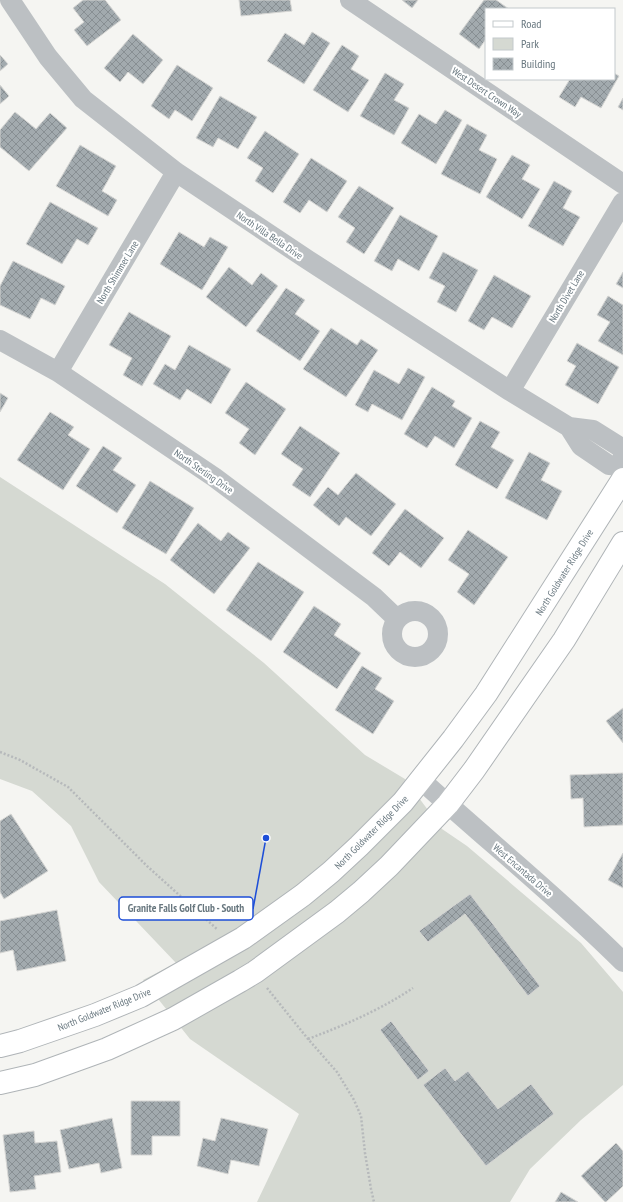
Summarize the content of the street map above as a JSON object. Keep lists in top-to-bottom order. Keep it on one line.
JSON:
{"streets":{"street":["West Desert Crown Way","North Villa Bella Drive","North Shimmer Lane","North Divet Lane","North Sterling Drive","North Goldwater Ridge Drive","West Encantada Drive"]},"crossings":[["North Villa Bella Drive","North Shimmer Lane"],["North Villa Bella Drive","North Divet Lane"],["North Shimmer Lane","North Sterling Drive"],["North Goldwater Ridge Drive","West Encantada Drive"]],"places":["Granite Falls Golf Club - South"],"legend":["Road","Park","Building"]}
